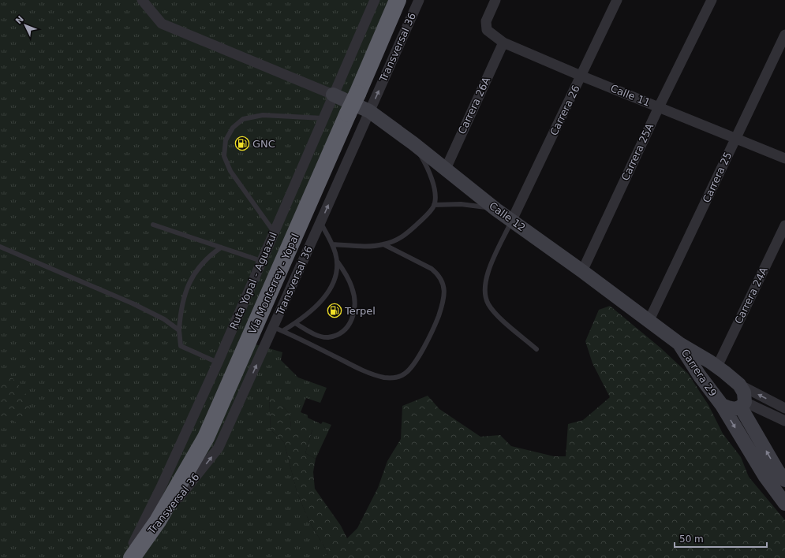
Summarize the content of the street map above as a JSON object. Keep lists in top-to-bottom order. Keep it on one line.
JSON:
{"streets":{"highway":["Vía Monterrey - Yopal"],"main road":["Calle 12","Carrera 29"],"street":["Transversal 36","Calle 11","Carrera 26A","Carrera 26","Carrera 25A","Carrera 25","Carrera 24A"],"lane":["Ruta Yopal - Aguazul"]},"crossings":[["Transversal 36","Calle 12"],["Transversal 36","Ruta Yopal - Aguazul"],["Transversal 36","Vía Monterrey - Yopal"],["Calle 11","Carrera 26A"],["Calle 11","Carrera 26"],["Calle 11","Carrera 25A"],["Calle 11","Carrera 25"],["Carrera 26A","Calle 12"],["Carrera 26","Calle 12"],["Carrera 25A","Calle 12"],["Carrera 25","Calle 12"],["Calle 12","Ruta Yopal - Aguazul"],["Calle 12","Carrera 29"],["Ruta Yopal - Aguazul","Vía Monterrey - Yopal"],["Carrera 24A","Carrera 29"]],"one_way":["Transversal 36"],"places":{"fuel station":["GNC","Terpel"]},"scale_bar":"50 m","north":"top left"}
